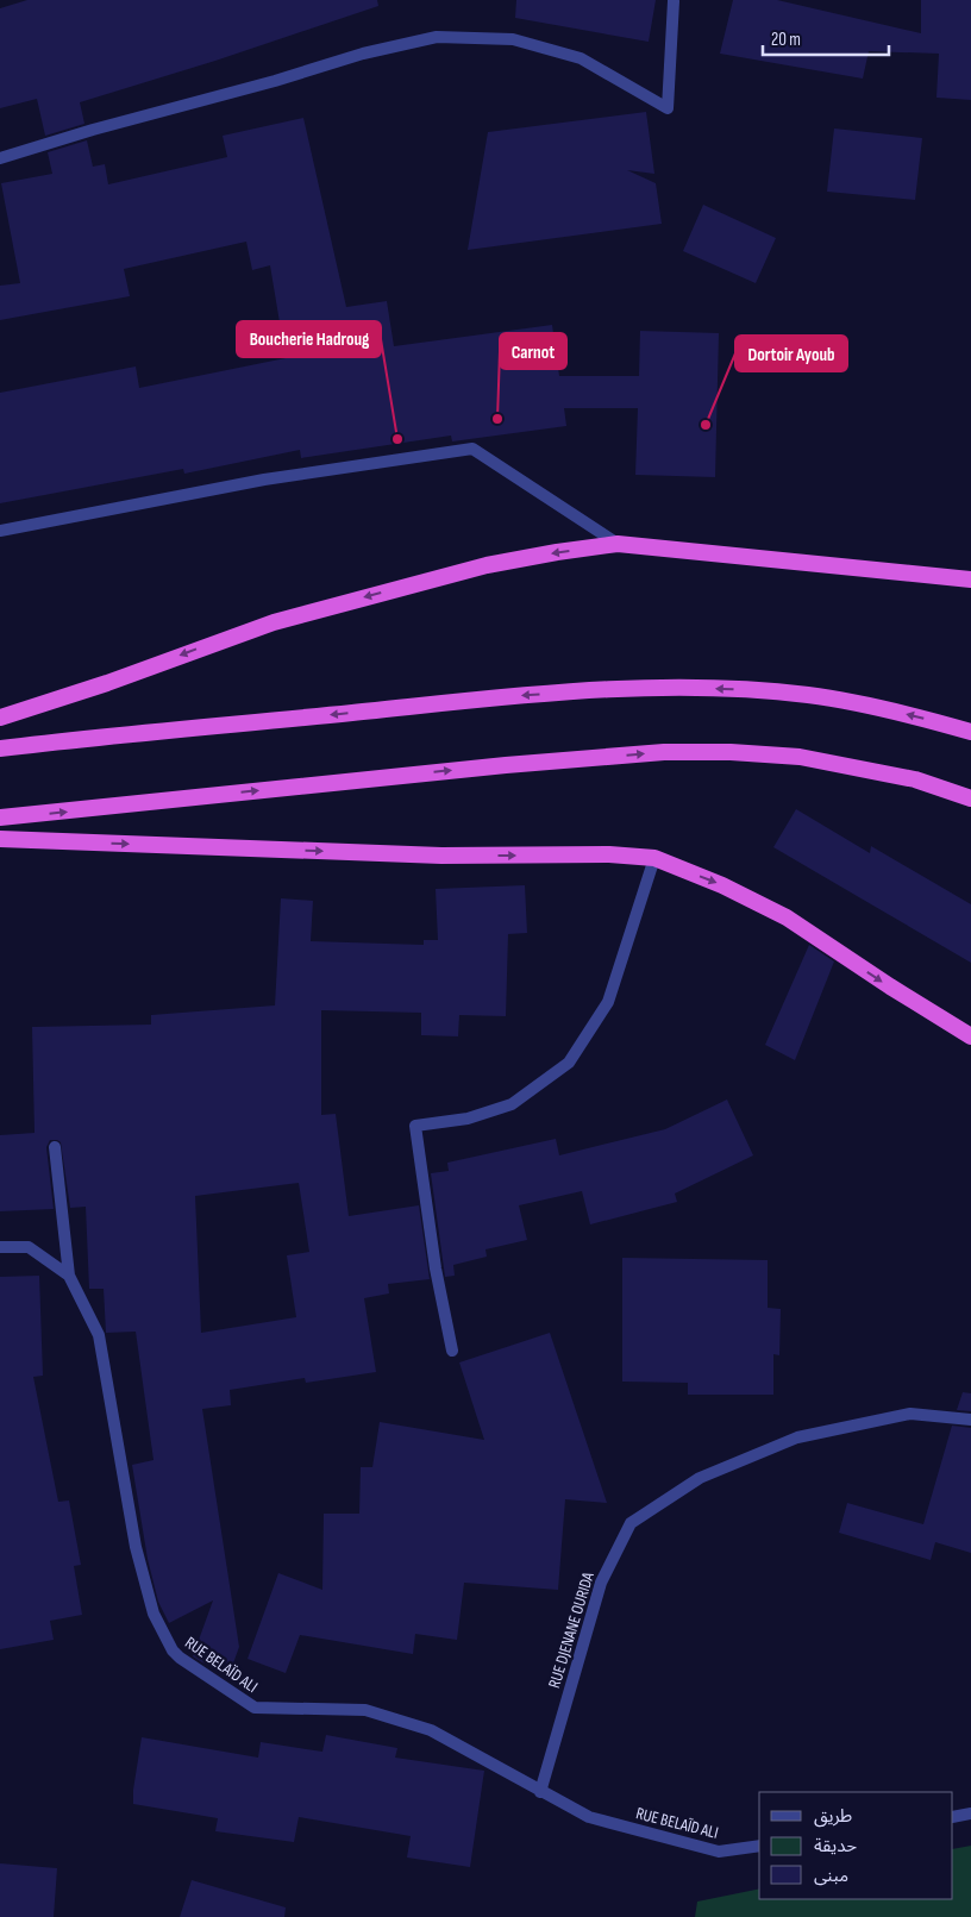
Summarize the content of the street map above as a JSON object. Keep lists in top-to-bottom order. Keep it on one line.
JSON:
{"streets":{"street":["RUE DJENANE OURIDA","RUE BELAÏD ALI"]},"crossings":[["RUE DJENANE OURIDA","RUE BELAÏD ALI"]],"places":["Carnot","Dortoir Ayoub","Boucherie Hadroug"],"legend":["طريق","حديقة","مبنى"],"scale_bar":"20 m"}
